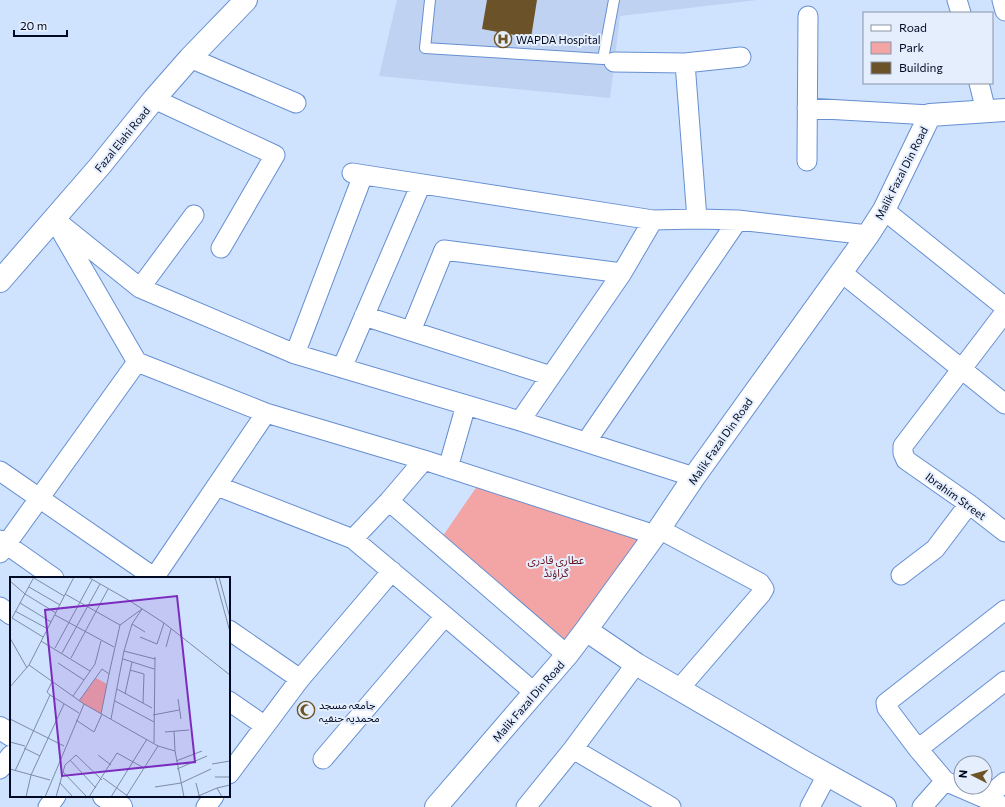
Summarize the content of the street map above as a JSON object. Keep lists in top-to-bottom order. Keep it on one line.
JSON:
{"streets":{"street":["Fazal Elahi Road","Malik Fazal Din Road","Ibrahim Street"]},"parks":["عطاری قادری گراؤنڈ"],"places":{"hospital":["WAPDA Hospital"],"mosque":["جامعہ مسجد محمدیہ حنفیہ"]},"legend":["Road","Park","Building"],"scale_bar":"20 m","north":"left"}
